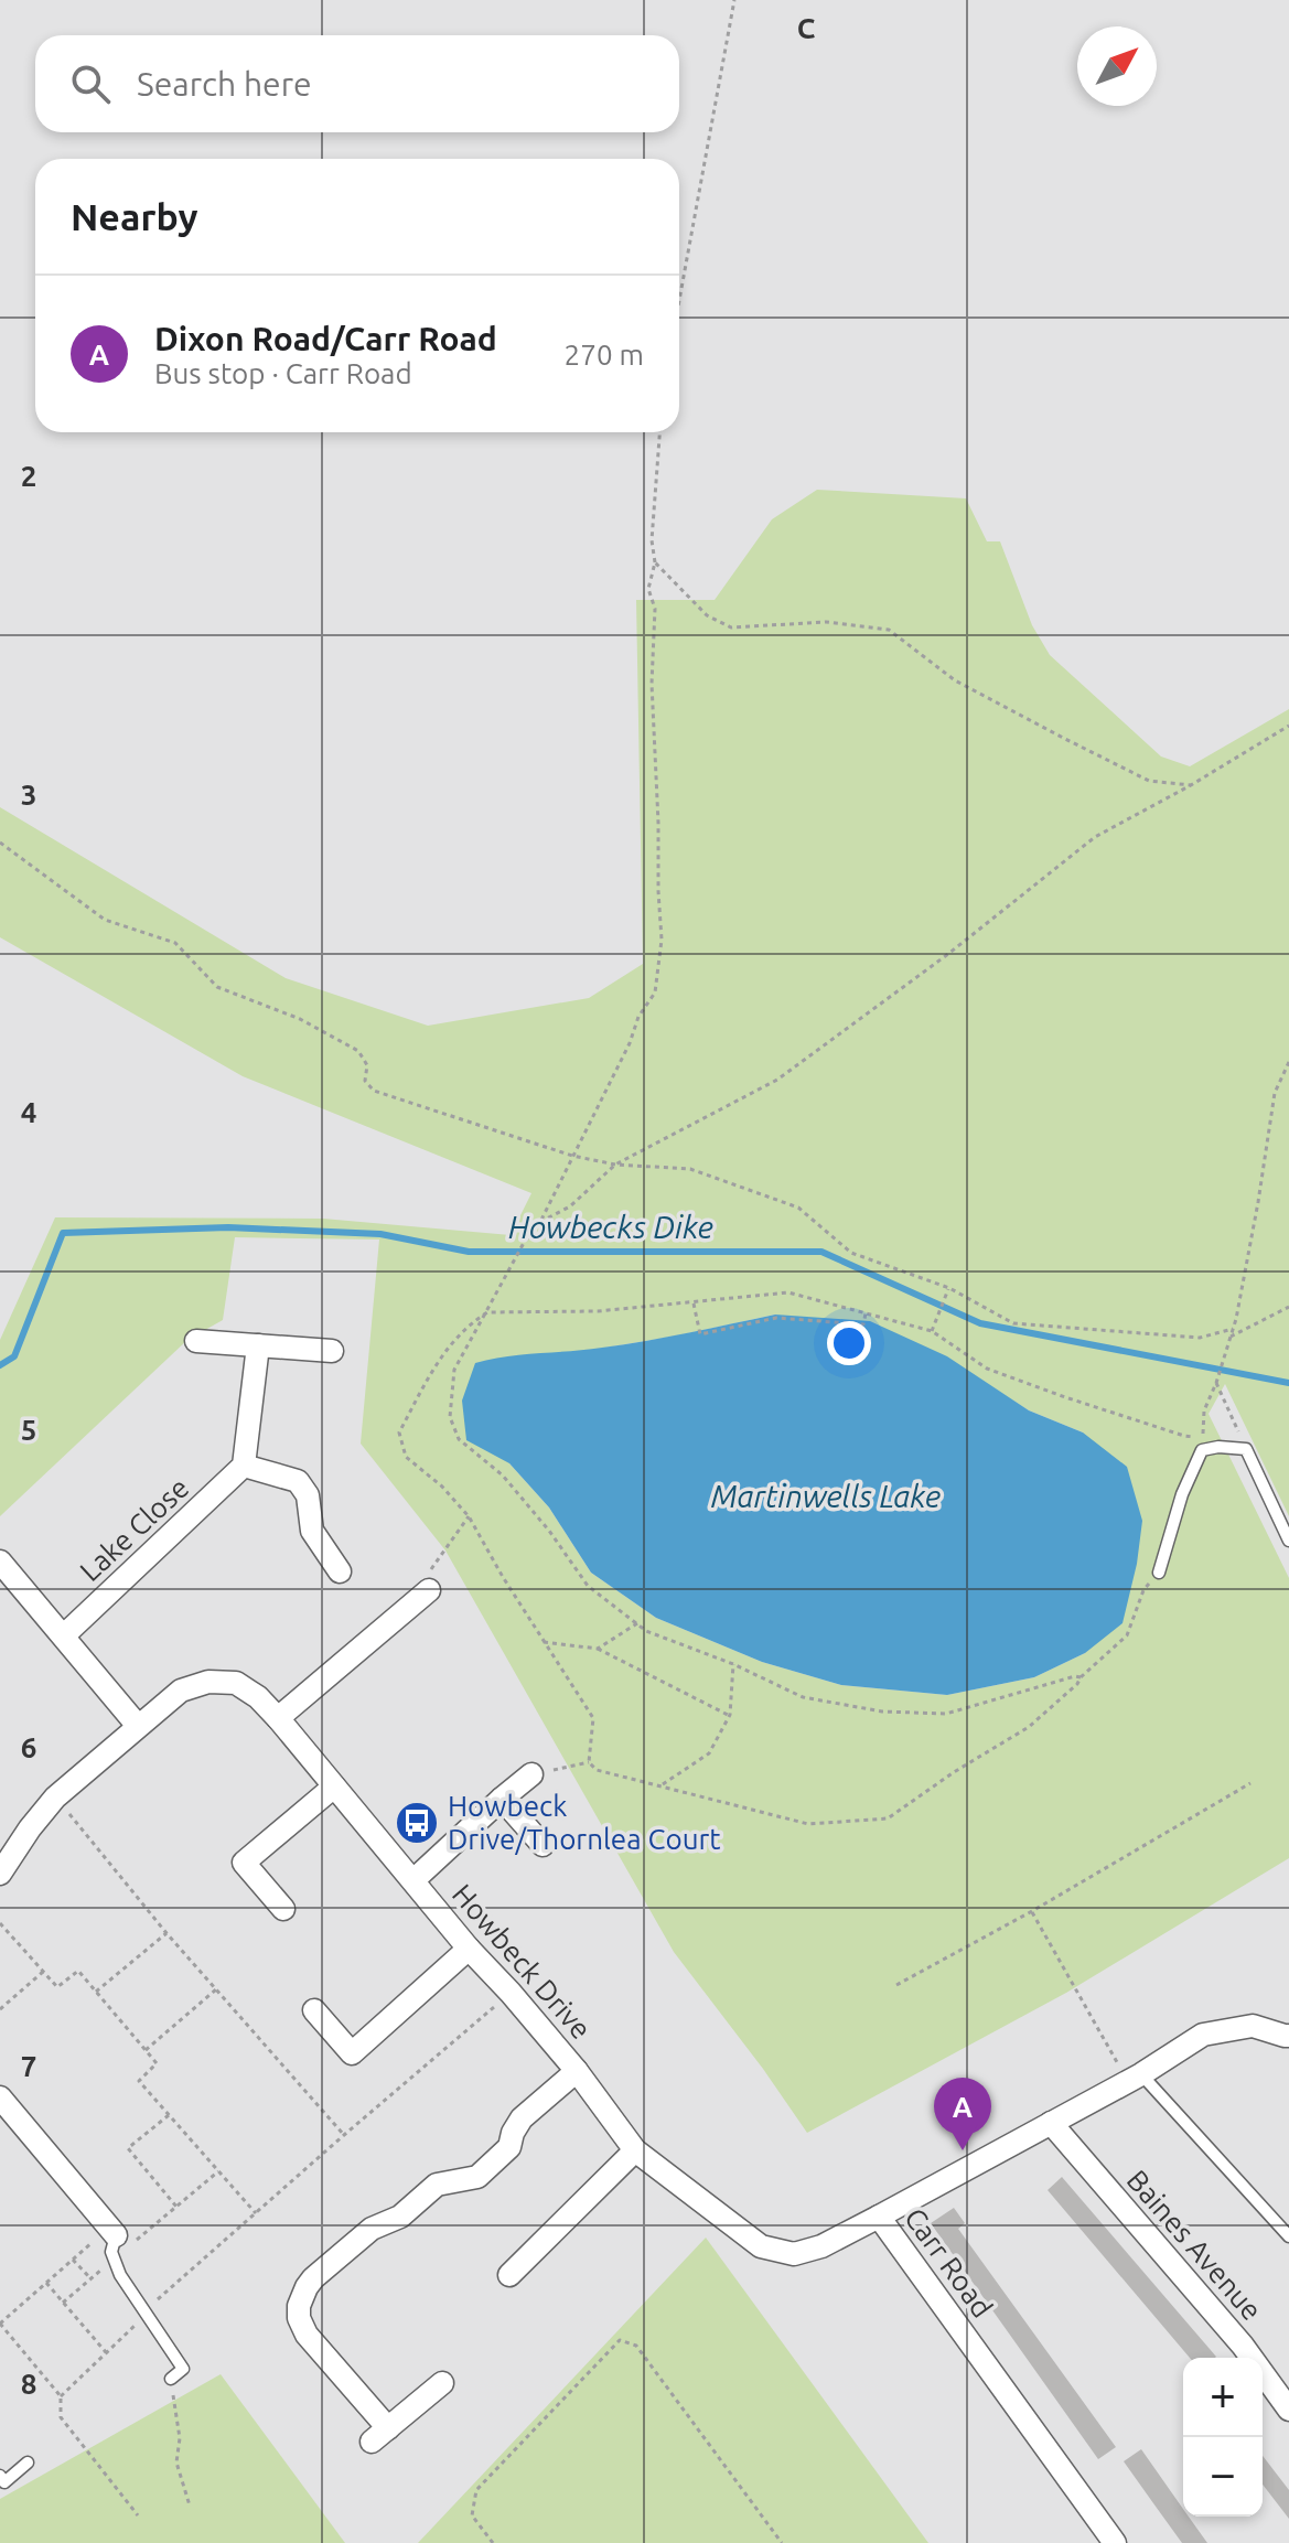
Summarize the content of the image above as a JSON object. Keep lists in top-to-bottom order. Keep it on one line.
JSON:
{"streets":{"street":["Lake Close","Howbeck Drive","Baines Avenue","Carr Road"]},"crossings":[["Howbeck Drive","Carr Road"],["Baines Avenue","Carr Road"]],"water":["Howbecks Dike","Martinwells Lake"],"places":{"bus stop":["Howbeck Drive/Thornlea Court"]},"north":"top right","page":{"search":"Search here","heading":"Nearby","list":[{"mark":"A","name":"Dixon Road/Carr Road","note":"Bus stop · Carr Road","value":"270 m"}],"pins":"A","map_buttons":["+","−"]},"grid":{"columns":["C"],"rows":["2","3","4","5","6","7","8"]}}
